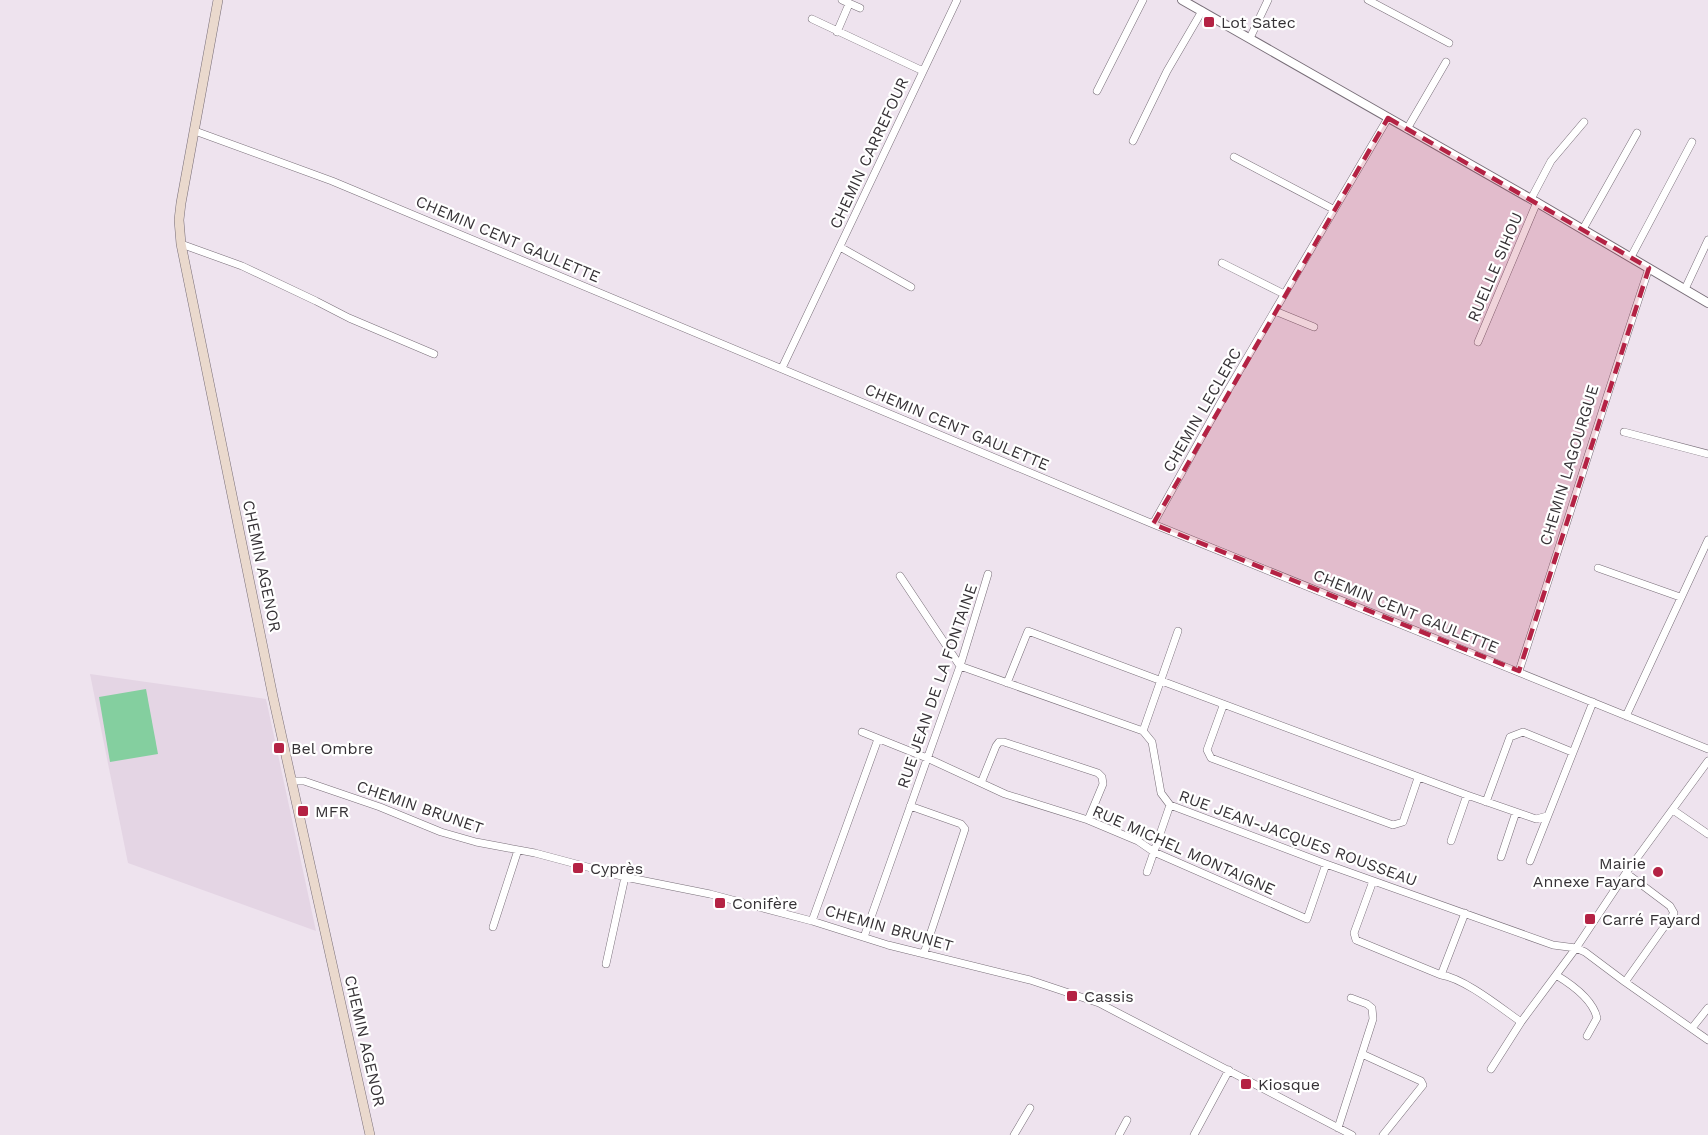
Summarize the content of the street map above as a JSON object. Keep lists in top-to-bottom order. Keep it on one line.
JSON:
{"streets":{"main road":["CHEMIN AGENOR"],"street":["CHEMIN CARREFOUR","CHEMIN CENT GAULETTE","RUELLE SIHOU","CHEMIN LECLERC","CHEMIN LAGOURGUE","RUE JEAN DE LA FONTAINE","CHEMIN BRUNET","RUE JEAN-JACQUES ROUSSEAU","RUE MICHEL MONTAIGNE"]},"crossings":[["CHEMIN CARREFOUR","CHEMIN CENT GAULETTE"],["CHEMIN CENT GAULETTE","CHEMIN LECLERC"],["CHEMIN CENT GAULETTE","CHEMIN LAGOURGUE"],["CHEMIN CENT GAULETTE","CHEMIN AGENOR"],["CHEMIN AGENOR","CHEMIN BRUNET"],["RUE JEAN DE LA FONTAINE","CHEMIN BRUNET"],["RUE JEAN DE LA FONTAINE","RUE MICHEL MONTAIGNE"],["RUE JEAN-JACQUES ROUSSEAU","RUE MICHEL MONTAIGNE"]],"places":{"transit":["Lot Satec","Bel Ombre","MFR","Cyprès","Conifère","Carré Fayard","Cassis","Kiosque"],"other":["Mairie Annexe Fayard"]}}
